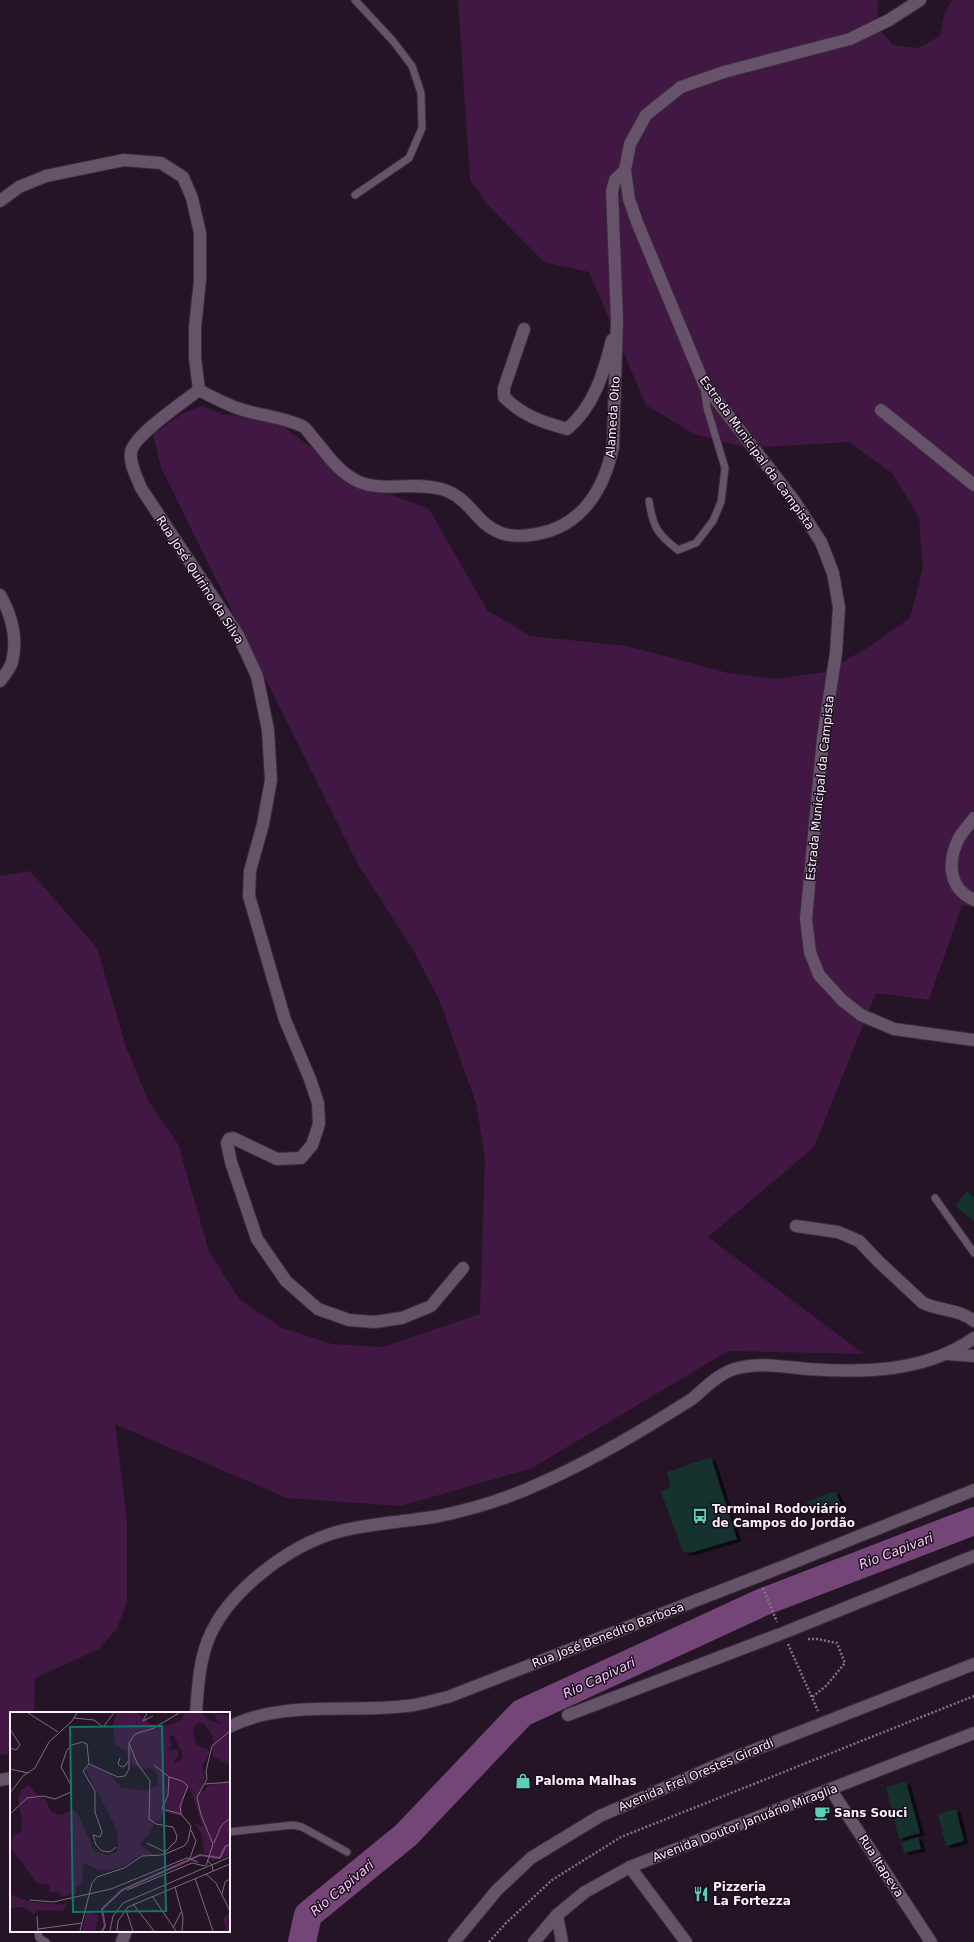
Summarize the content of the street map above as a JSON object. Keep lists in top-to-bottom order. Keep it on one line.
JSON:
{"streets":{"street":["Alameda Oito","Estrada Municipal da Campista","Rua José Quirino da Silva","Rua José Benedito Barbosa","Avenida Frei Orestes Girardi","Avenida Doutor Januário Miraglia","Rua Itapeva"]},"crossings":[["Alameda Oito","Estrada Municipal da Campista"],["Alameda Oito","Rua José Quirino da Silva"],["Avenida Doutor Januário Miraglia","Rua Itapeva"]],"water":["Rio Capivari"],"places":{"bus stop":["Terminal Rodoviário de Campos do Jordão"],"shop":["Paloma Malhas"],"cafe":["Sans Souci"],"restaurant":["Pizzeria La Fortezza"]}}
